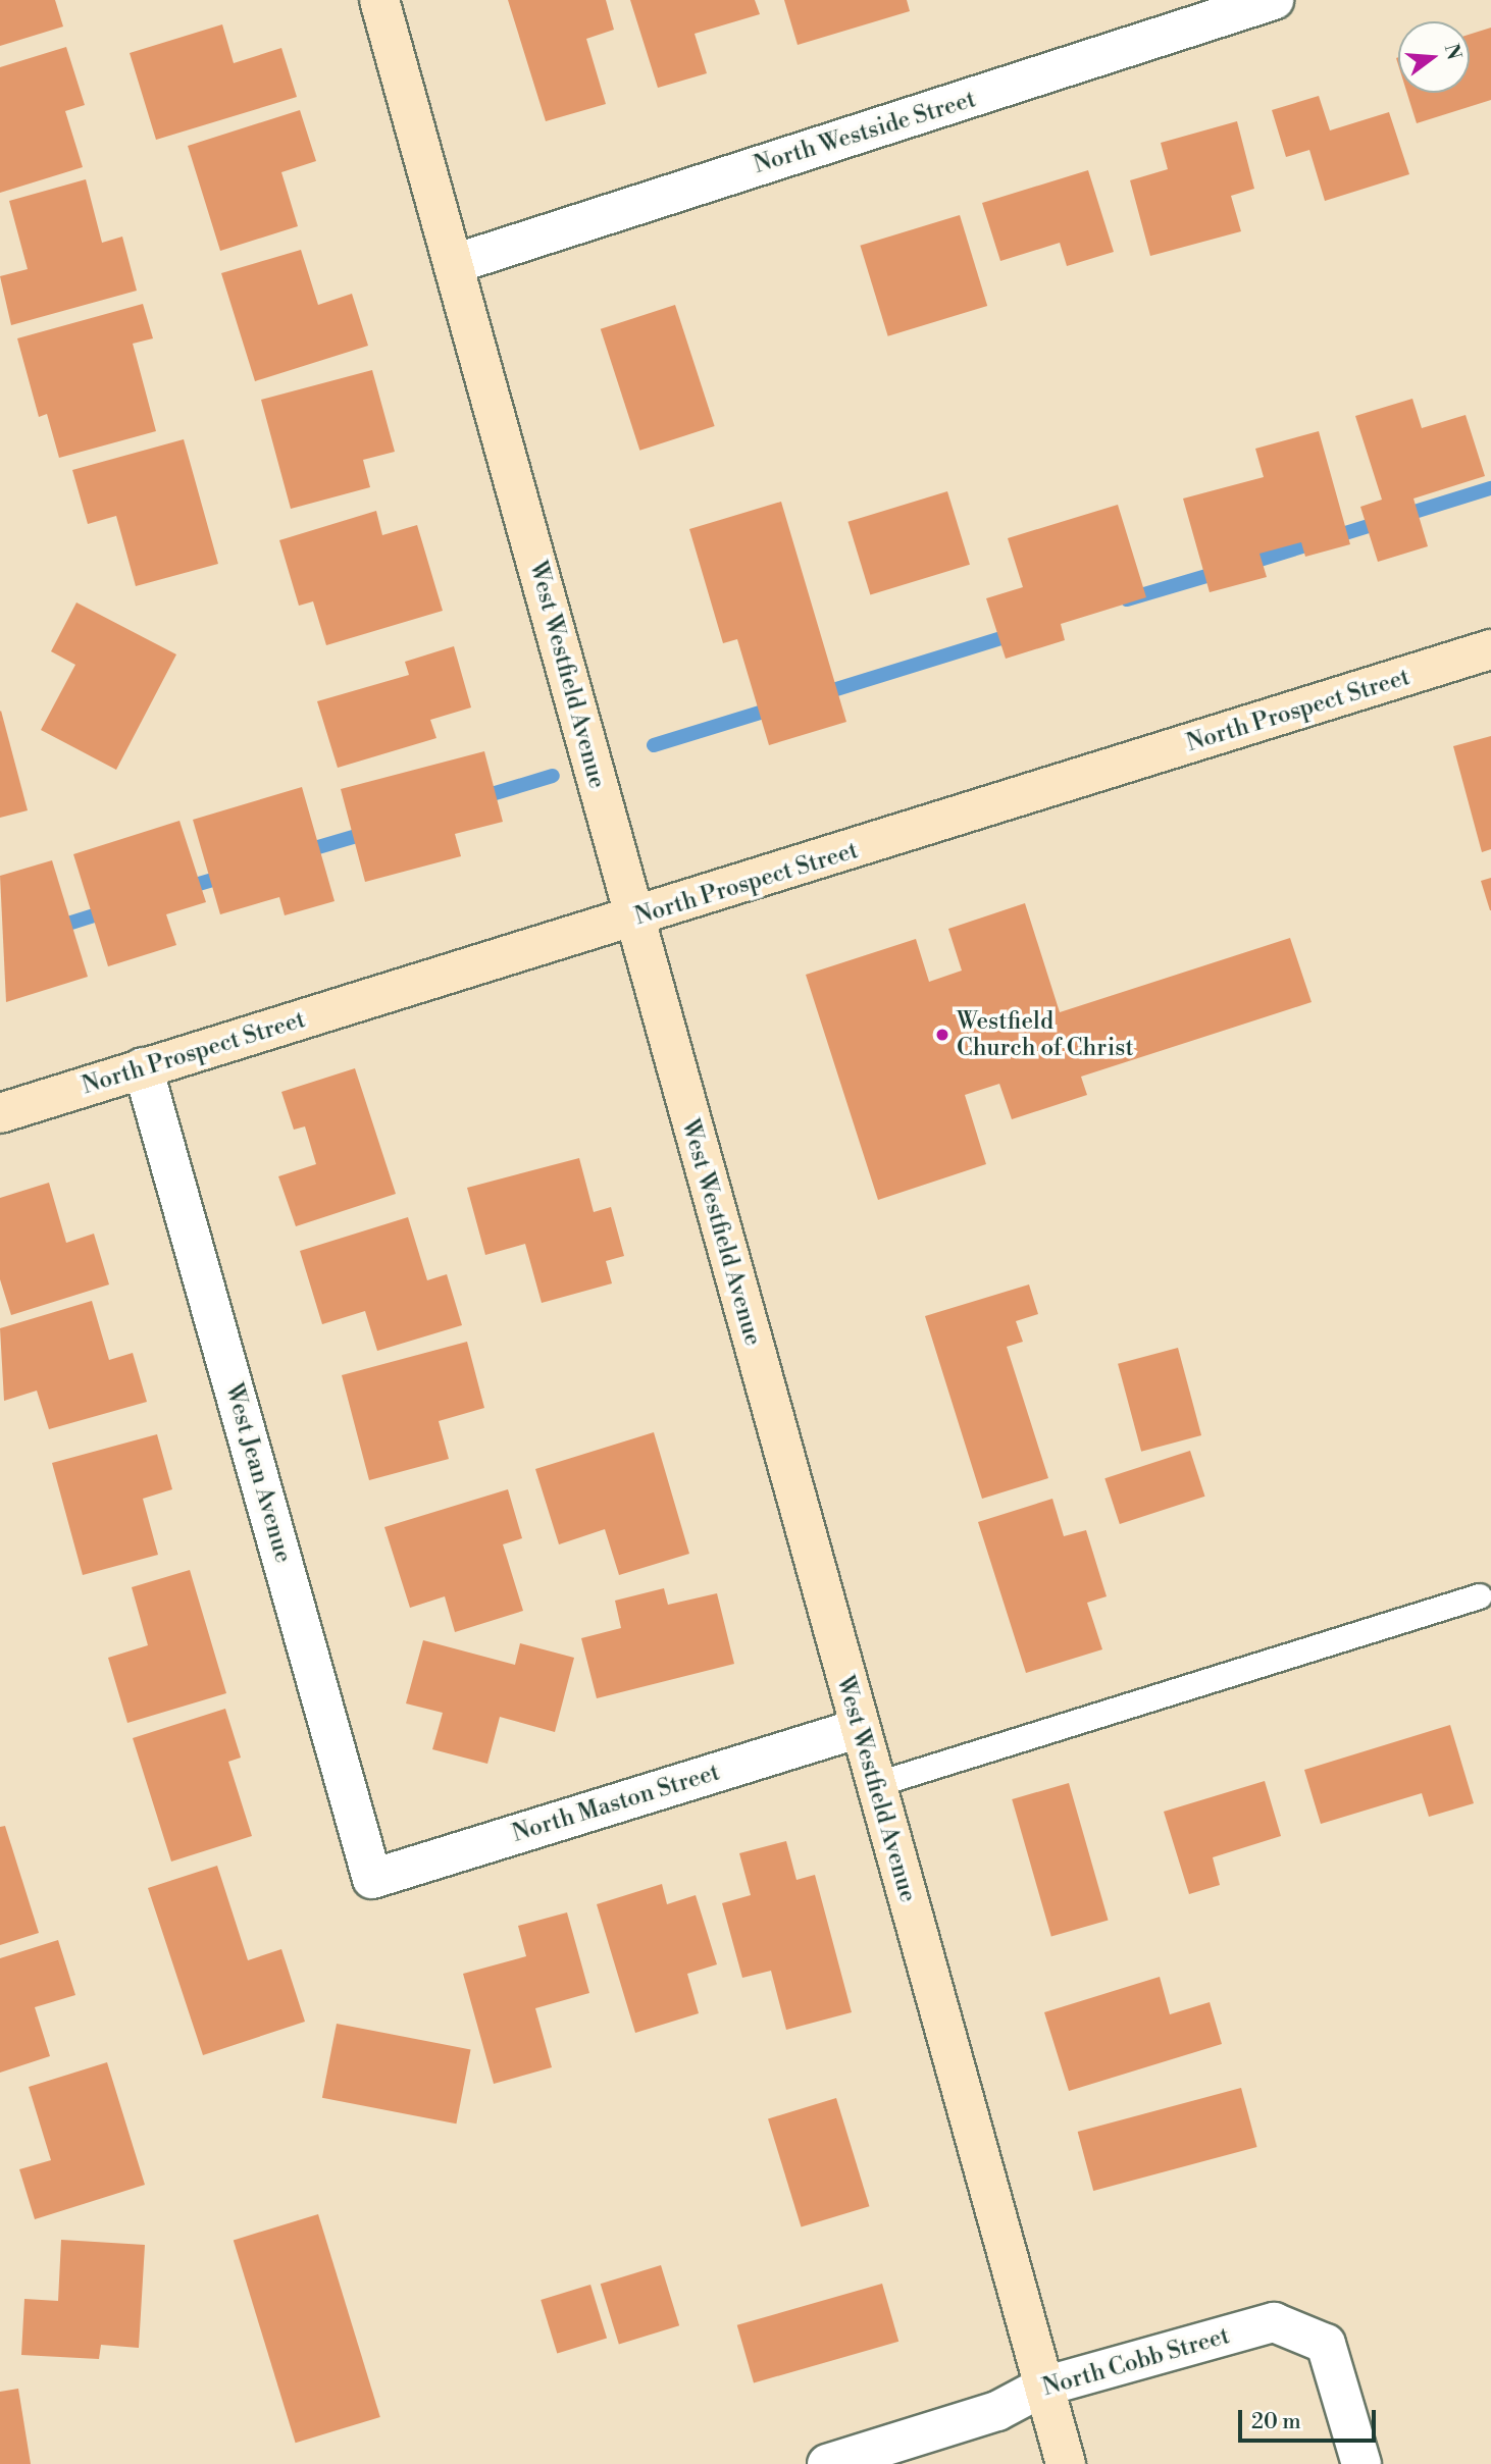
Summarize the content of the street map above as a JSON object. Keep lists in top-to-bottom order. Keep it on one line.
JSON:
{"streets":{"street":["North Westside Street","West Westfield Avenue","North Prospect Street","West Jean Avenue","North Maston Street","North Cobb Street"]},"crossings":[["North Westside Street","West Westfield Avenue"],["West Westfield Avenue","North Prospect Street"],["West Westfield Avenue","North Maston Street"],["West Westfield Avenue","North Cobb Street"],["North Prospect Street","West Jean Avenue"],["West Jean Avenue","North Maston Street"]],"places":["Westfield Church of Christ"],"scale_bar":"20 m","north":"right"}
